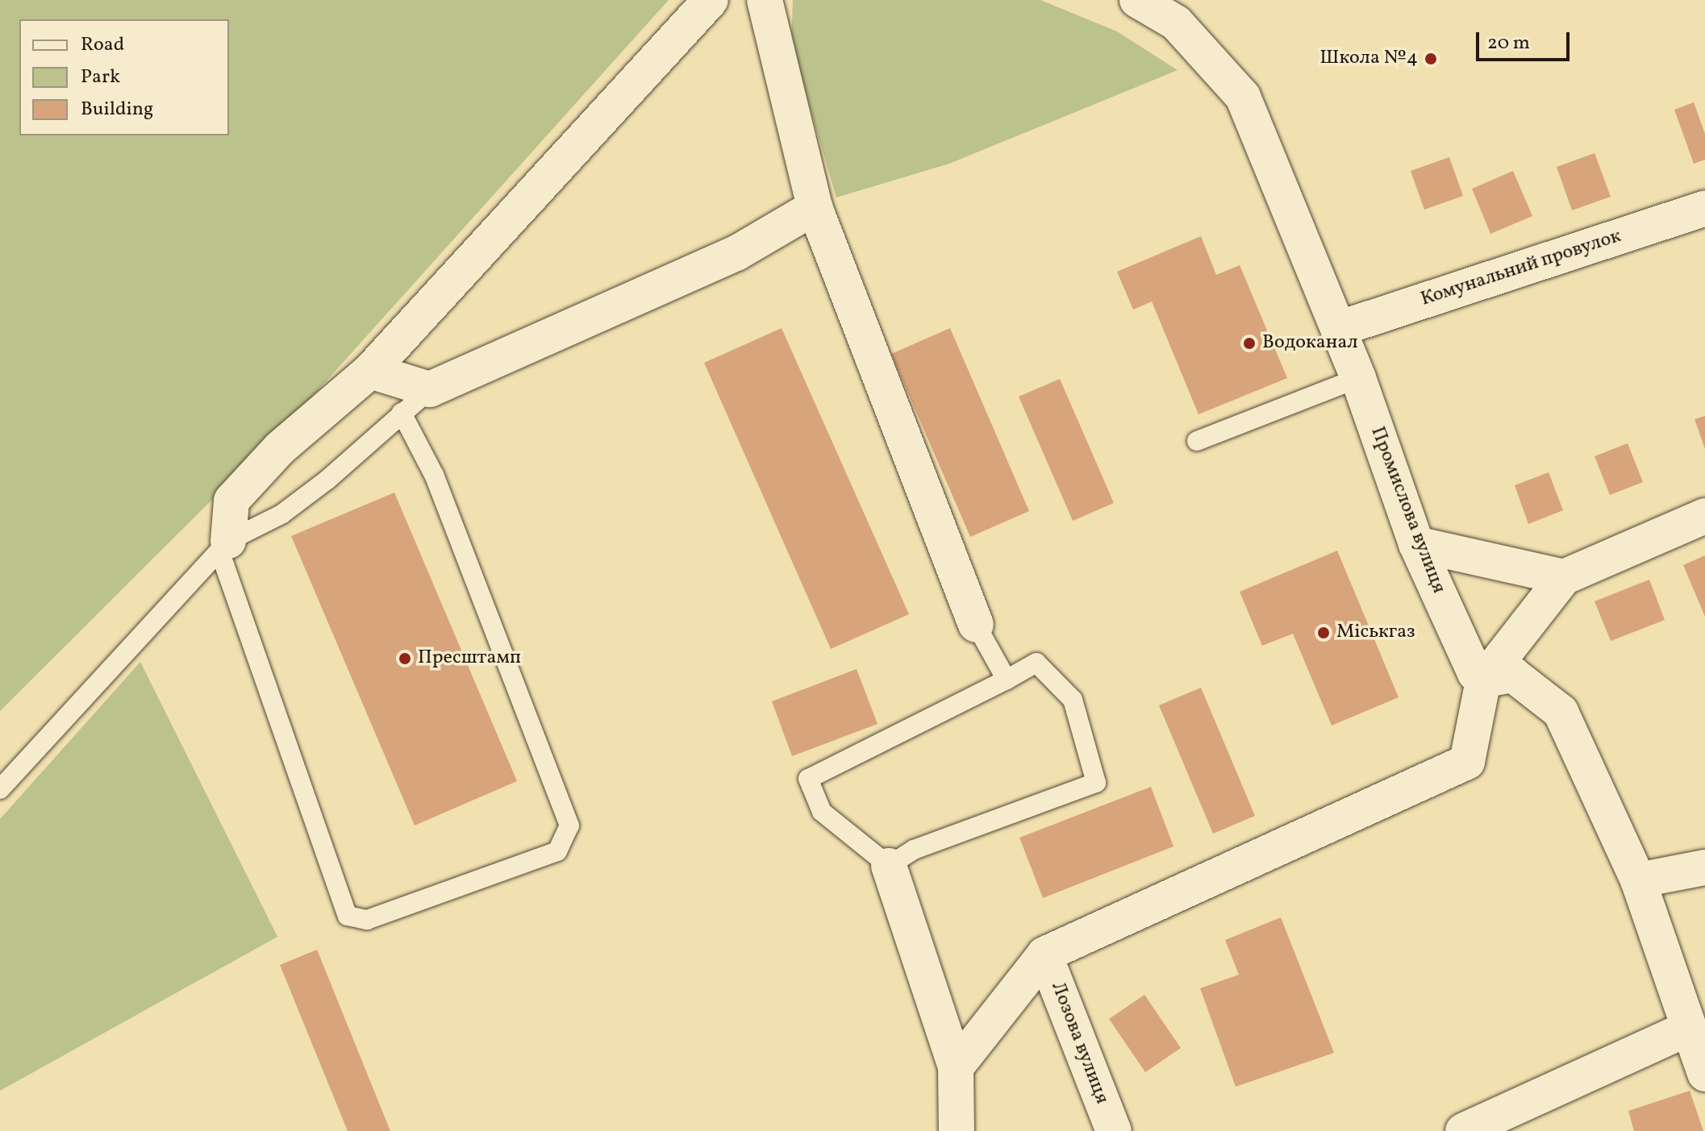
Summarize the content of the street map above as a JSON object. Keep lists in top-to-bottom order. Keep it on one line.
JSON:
{"streets":{"street":["Комунальний провулок","Промислова вулиця","Лозова вулиця"]},"crossings":[["Комунальний провулок","Промислова вулиця"]],"places":["Школа №4","Водоканал","Міськгаз","Пресштамп"],"legend":["Road","Park","Building"],"scale_bar":"20 m"}
